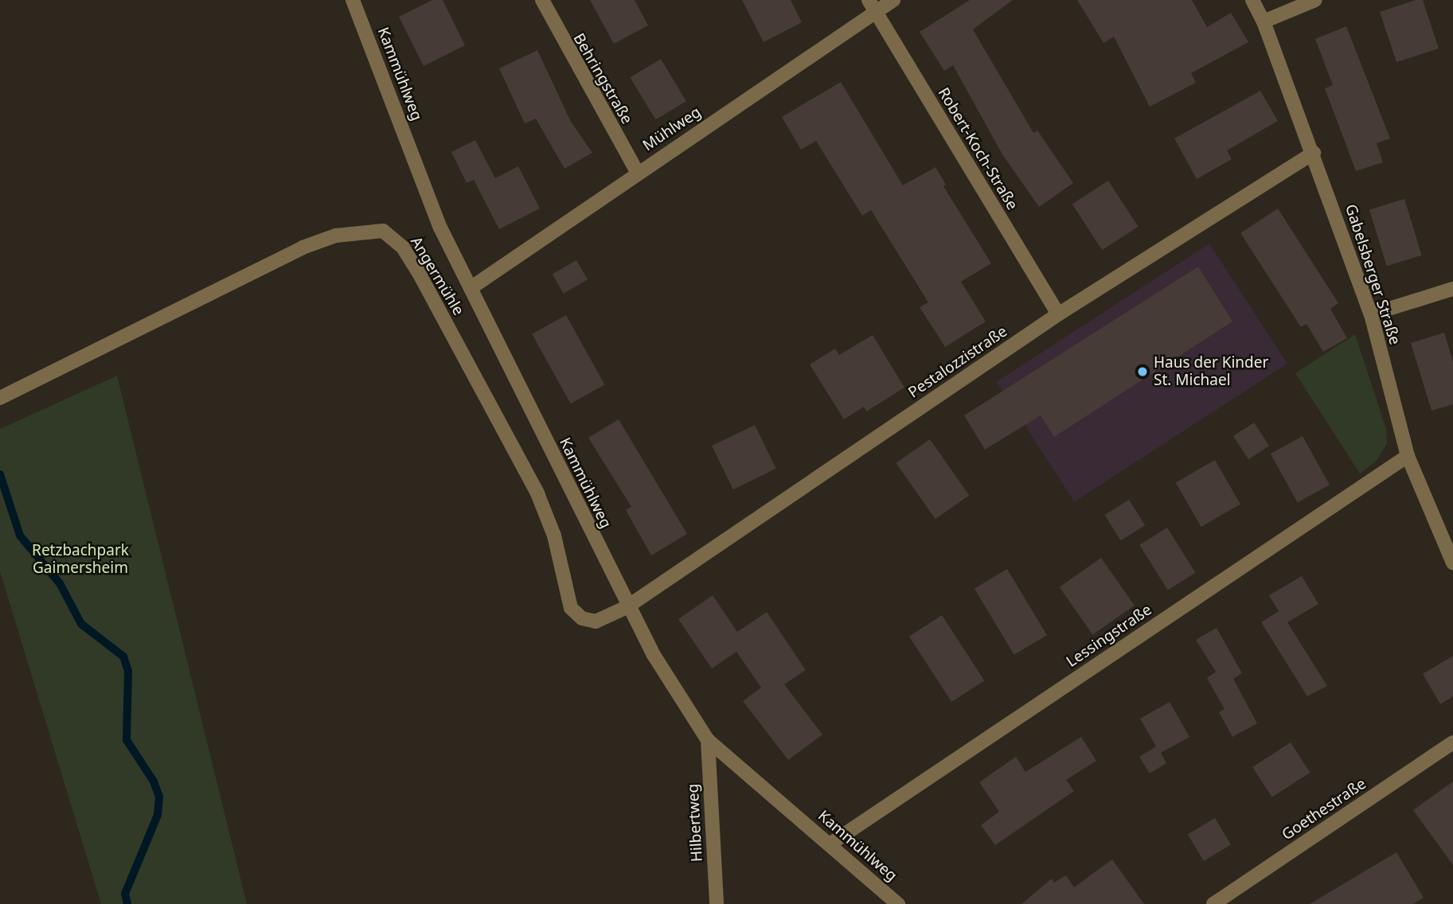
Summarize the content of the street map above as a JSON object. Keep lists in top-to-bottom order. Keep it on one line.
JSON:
{"streets":{"street":["Kammühlweg","Behringstraße","Mühlweg","Robert-Koch-Straße","Gabelsberger Straße","Angermühle","Pestalozzistraße","Lessingstraße","Goethestraße","Hilbertweg"]},"crossings":[["Kammühlweg","Mühlweg"],["Kammühlweg","Angermühle"],["Kammühlweg","Pestalozzistraße"],["Kammühlweg","Lessingstraße"],["Kammühlweg","Hilbertweg"],["Behringstraße","Mühlweg"],["Mühlweg","Robert-Koch-Straße"],["Robert-Koch-Straße","Pestalozzistraße"],["Gabelsberger Straße","Pestalozzistraße"],["Gabelsberger Straße","Lessingstraße"],["Angermühle","Pestalozzistraße"]],"parks":["Retzbachpark Gaimersheim"],"places":["Haus der Kinder St. Michael"]}
